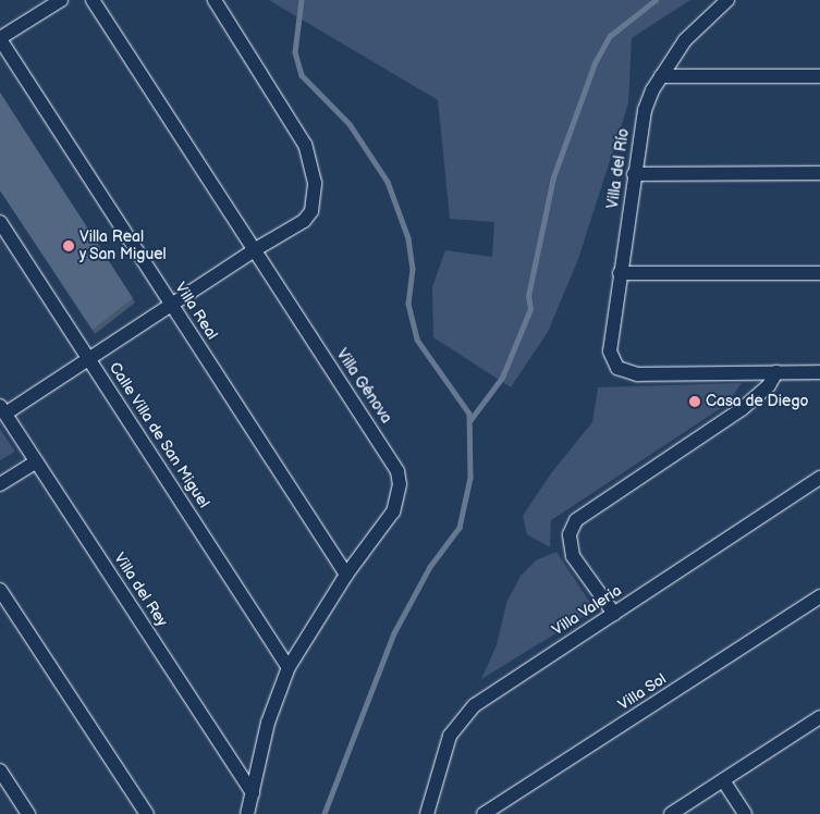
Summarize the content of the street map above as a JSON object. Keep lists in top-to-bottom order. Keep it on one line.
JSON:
{"streets":{"street":["Villa del Río","Villa Real","Villa Génova","Calle Villa de San Miguel","Villa del Rey","Villa Valeria","Villa Sol"]},"crossings":[["Villa Real","Villa Génova"],["Villa Génova","Calle Villa de San Miguel"],["Villa Génova","Villa del Rey"]],"places":["Villa Real y San Miguel","Casa de Diego"]}
